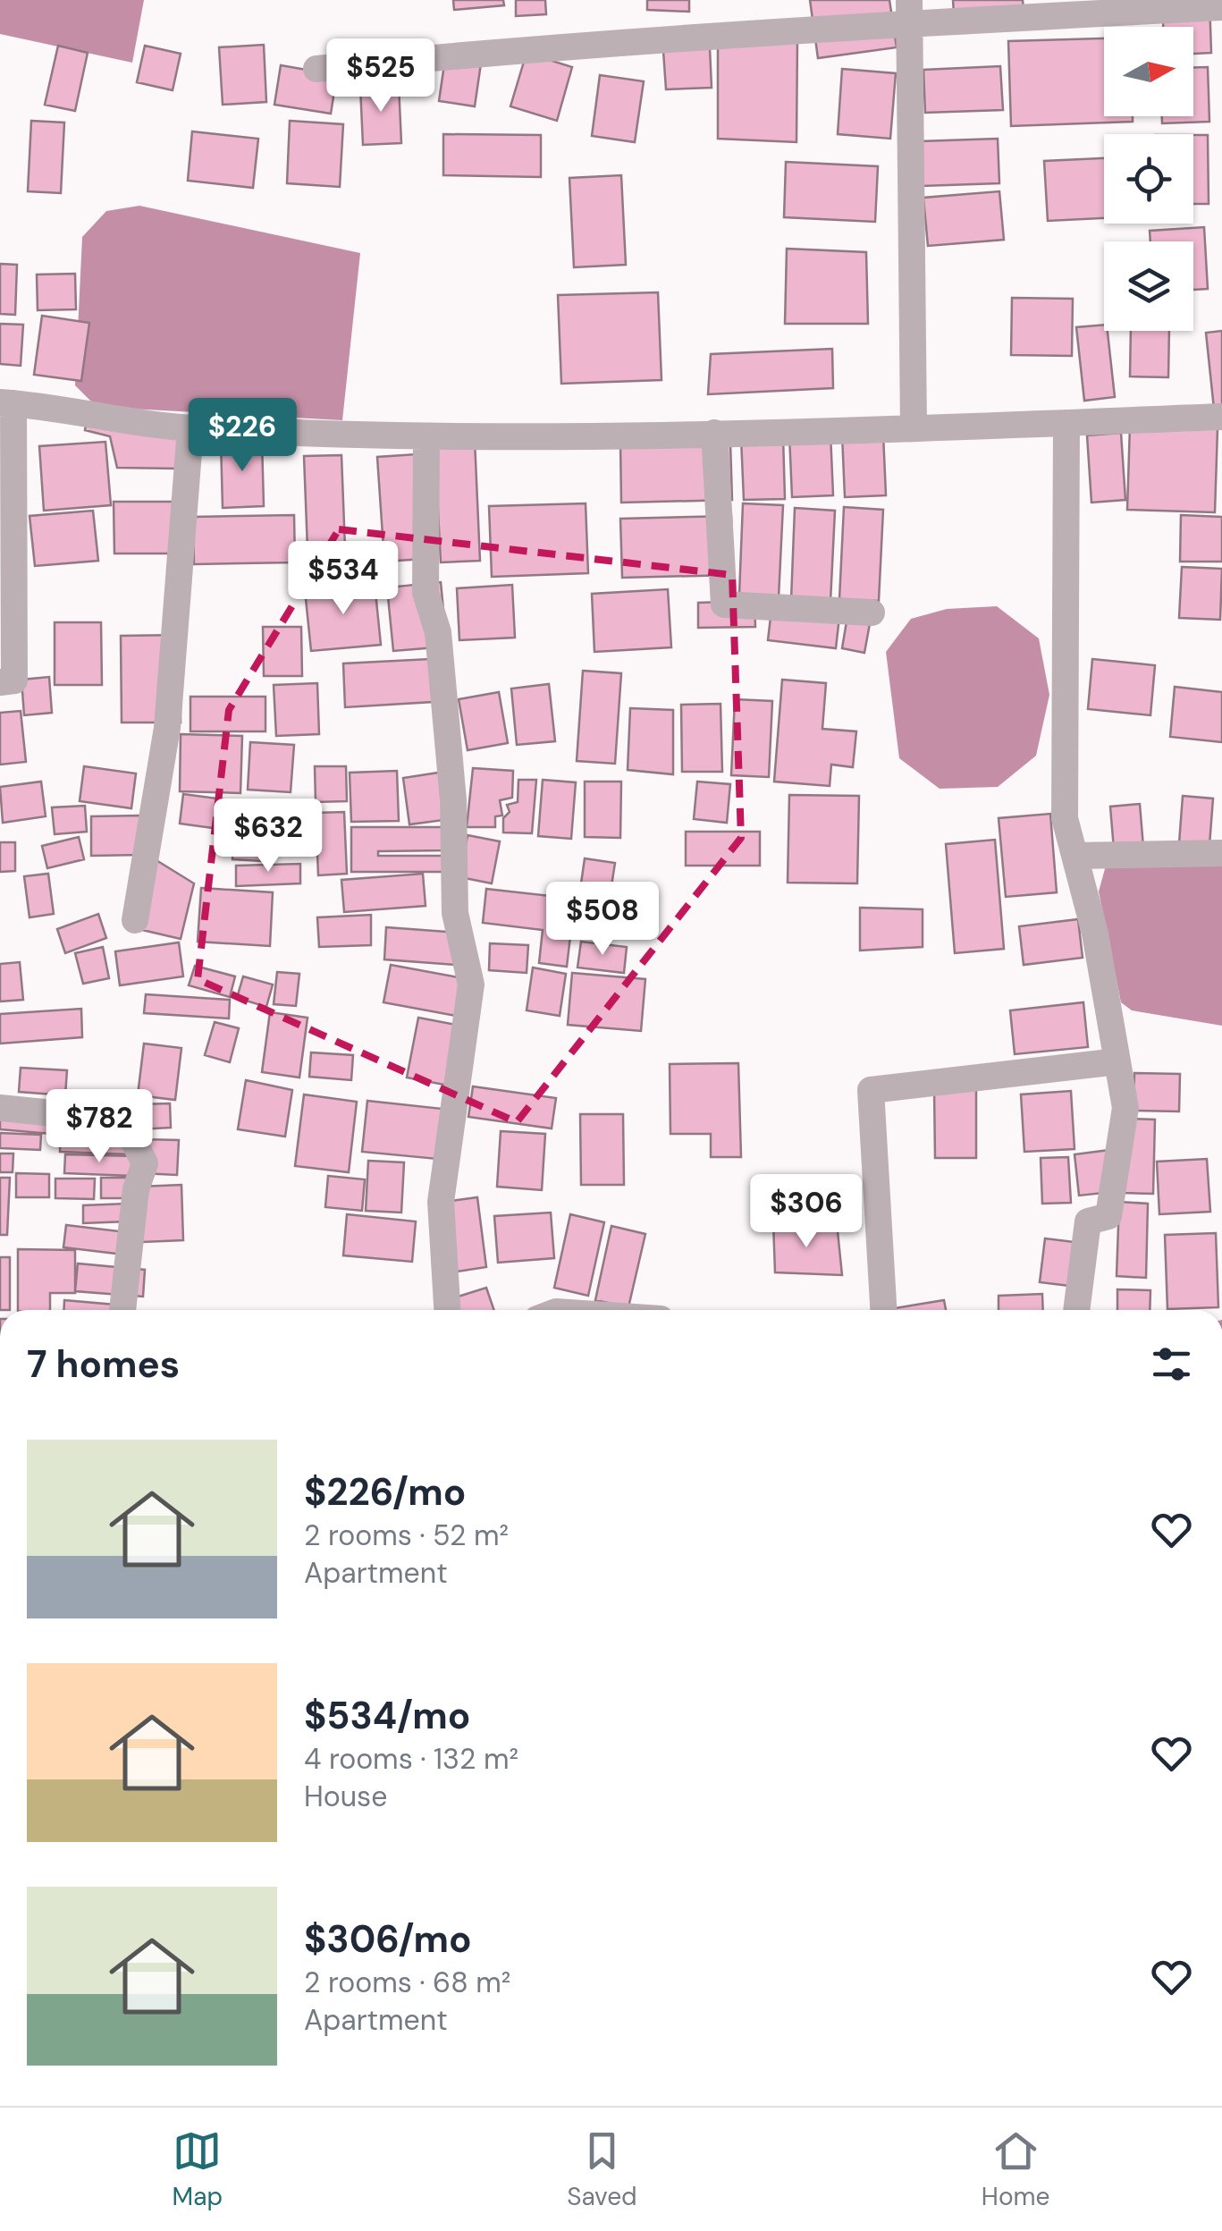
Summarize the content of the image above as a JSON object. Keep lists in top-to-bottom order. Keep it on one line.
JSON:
{"north":"right","page":{"price":["$525","$226","$534","$632","$508","$782","$306"],"heading":"7 homes","list":[{"name":"$226/mo","note":"2 rooms · 52 m² · Apartment"},{"name":"$534/mo","note":"4 rooms · 132 m² · House"},{"name":"$306/mo","note":"2 rooms · 68 m² · Apartment"}],"tabs":["Map","Saved","Home"]}}
